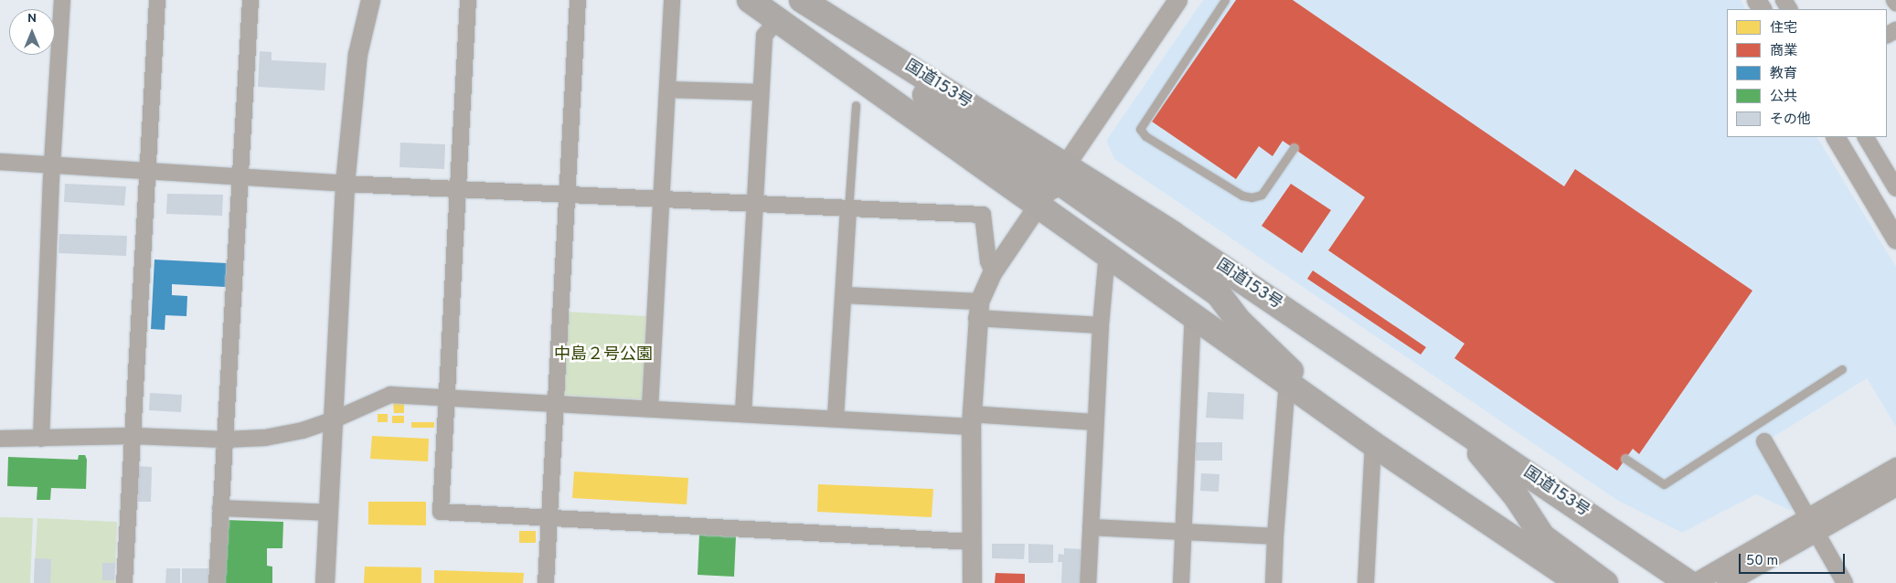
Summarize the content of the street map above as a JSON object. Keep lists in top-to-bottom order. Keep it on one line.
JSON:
{"streets":{"highway":["国道153号"]},"parks":["中島２号公園"],"legend":["住宅","商業","教育","公共","その他"],"scale_bar":"50 m","north":"top"}
